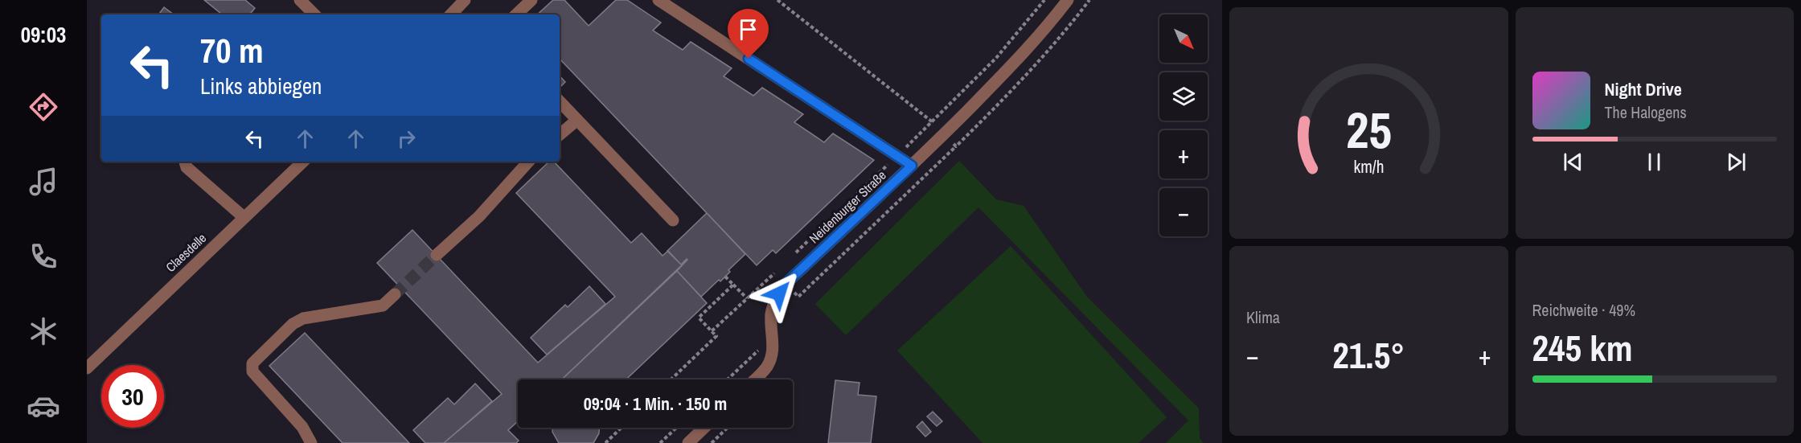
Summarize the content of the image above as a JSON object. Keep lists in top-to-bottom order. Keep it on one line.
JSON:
{"streets":{"street":["Neidenburger Straße","Claesdelle"]},"north":"bottom right","page":{"tabs":"09:03","map_buttons":["+","−"],"turn":["70 m","Links abbiegen"],"song":["Night Drive","The Halogens"],"tile":["Klima",["Reichweite · 49%","245 km"]],"heat":["−","21.5°","+"],"limit":"30","trip":"09:04 · 1 Min. · 150 m","gauge":["25","km/h"]}}
